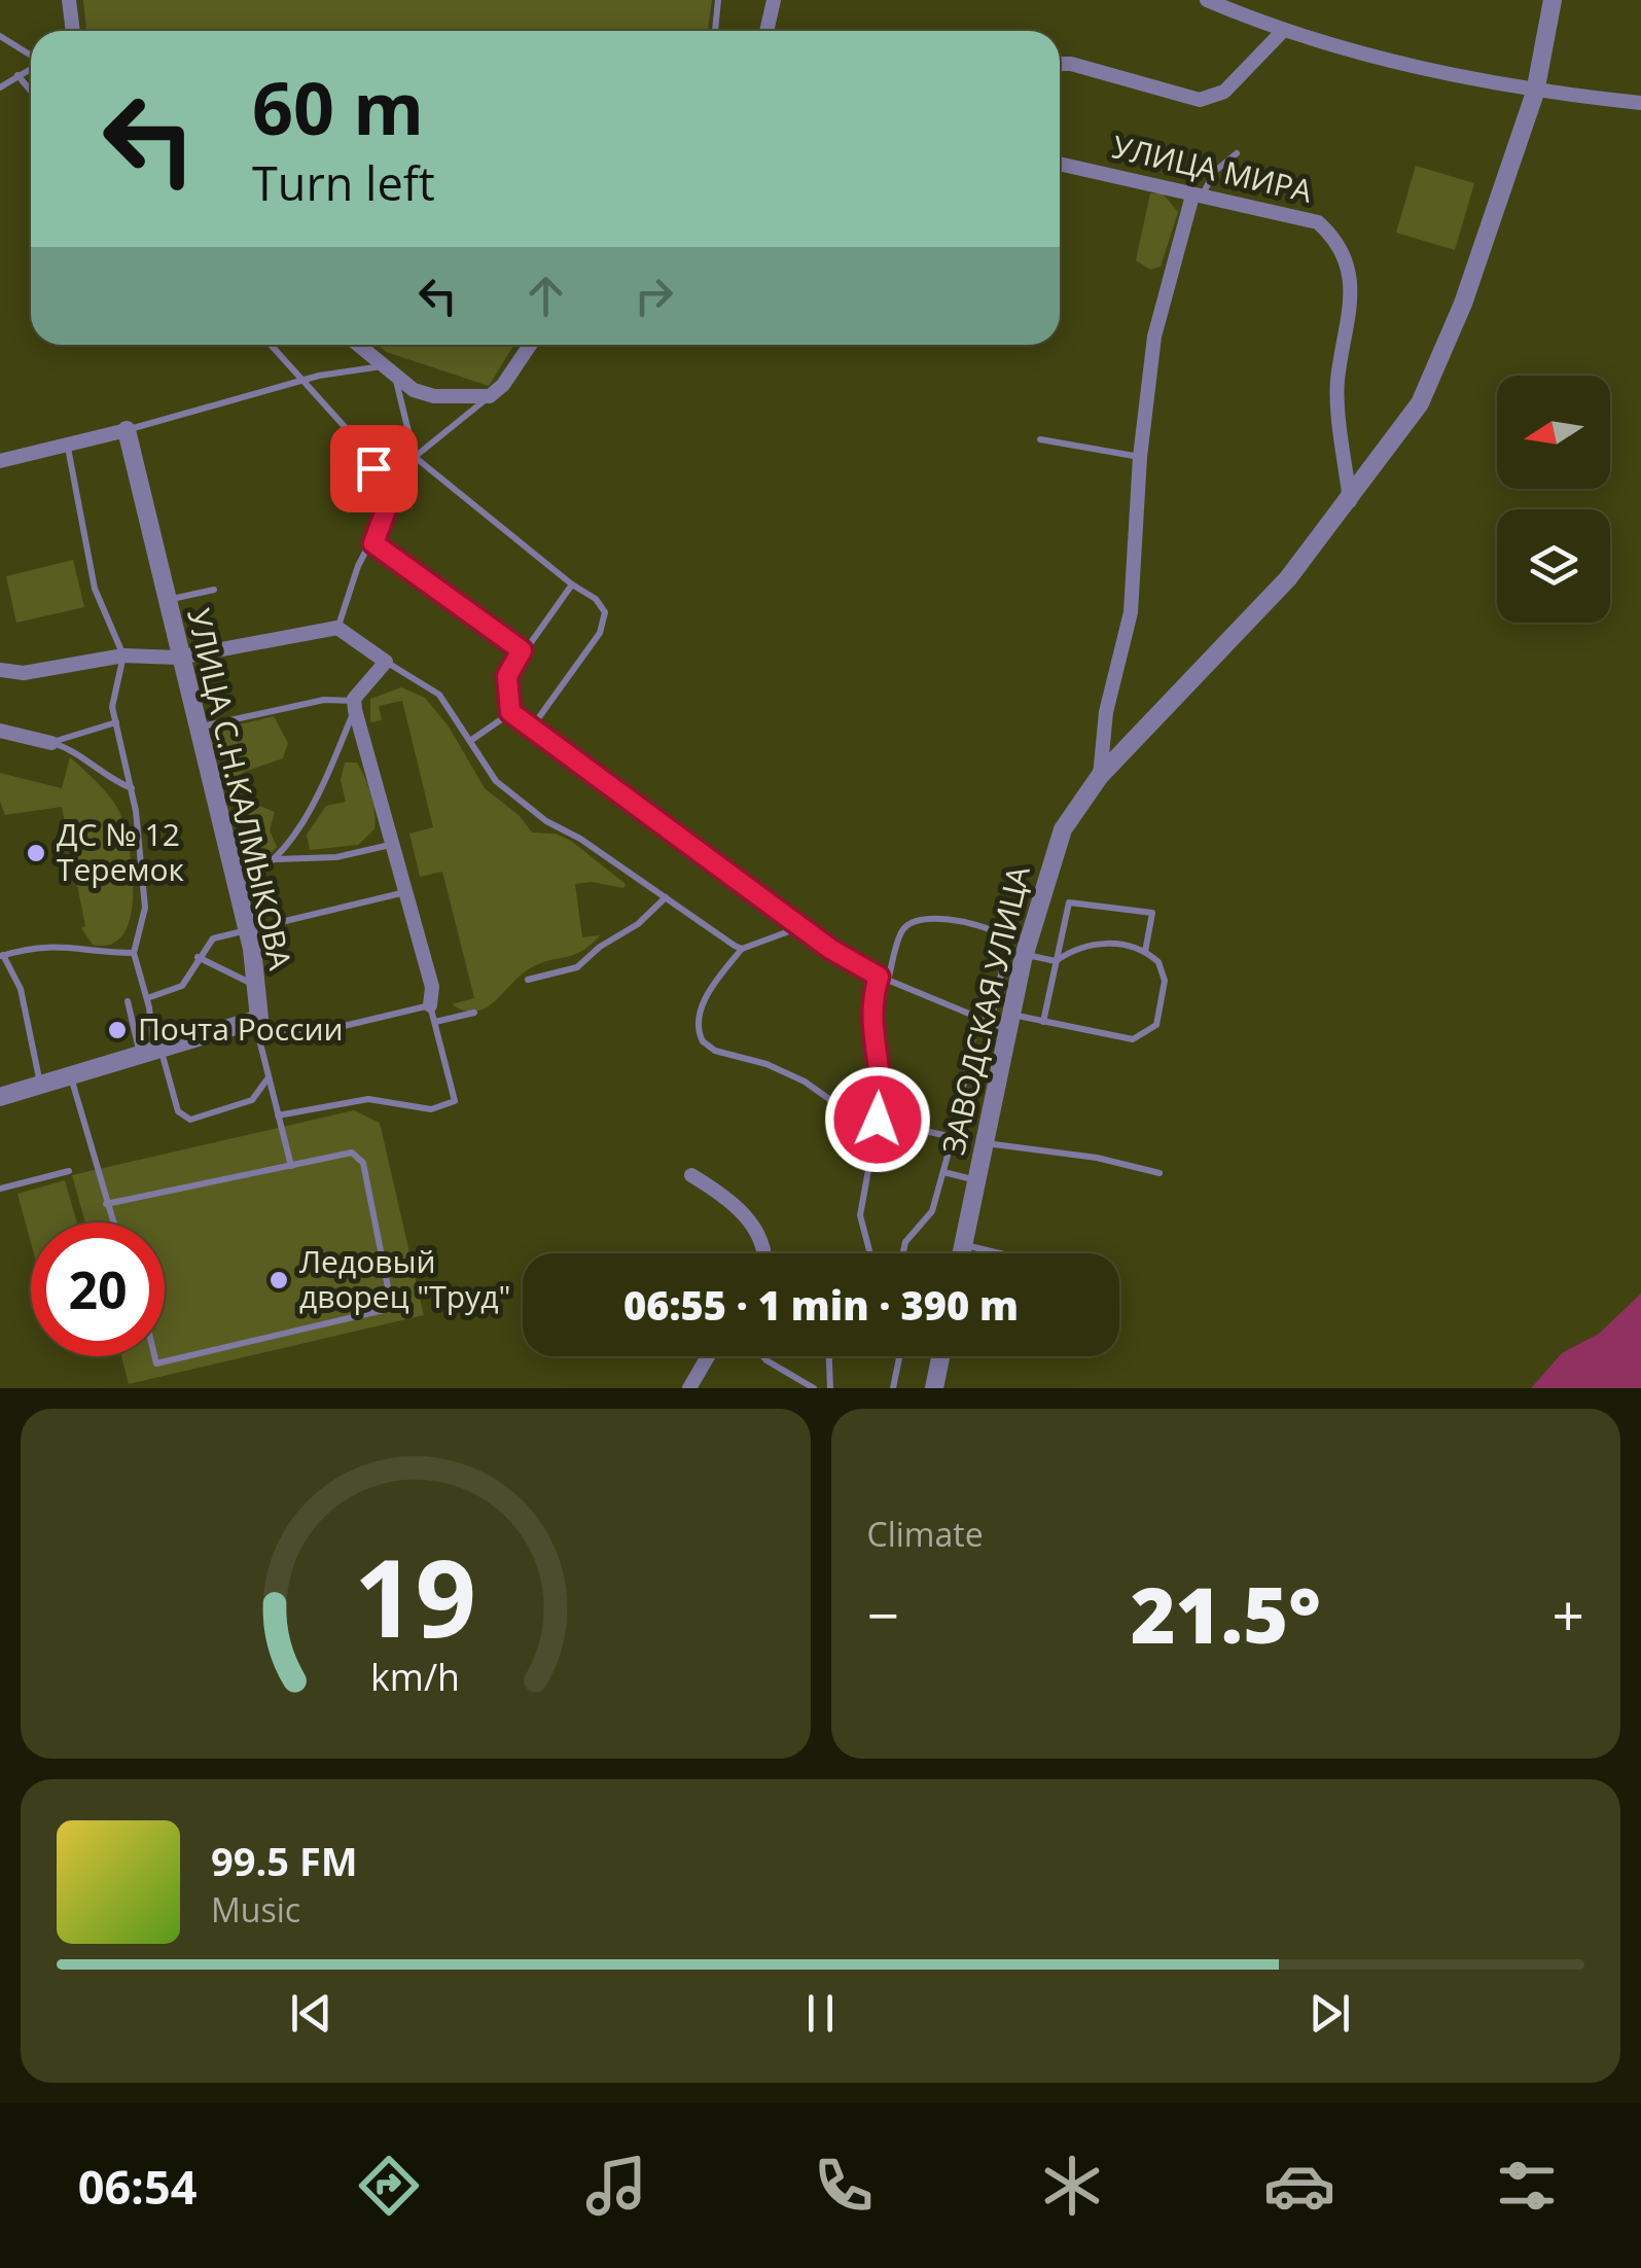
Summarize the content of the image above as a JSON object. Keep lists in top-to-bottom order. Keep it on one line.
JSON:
{"streets":{"street":["УЛИЦА МИРА","УЛИЦА С.Н.КАЛМЫКОВА","ЗАВОДСКАЯ УЛИЦА"]},"places":["ДС № 12 Теремок","Почта России","Ледовый дворец \"Труд\""],"north":"left","page":{"turn":["60 m","Turn left"],"limit":"20","trip":"06:55 · 1 min · 390 m","tile":"Climate","heat":["−","21.5°","+"],"song":["99.5 FM","Music"],"tabs":"06:54","gauge":["19","km/h"]}}
